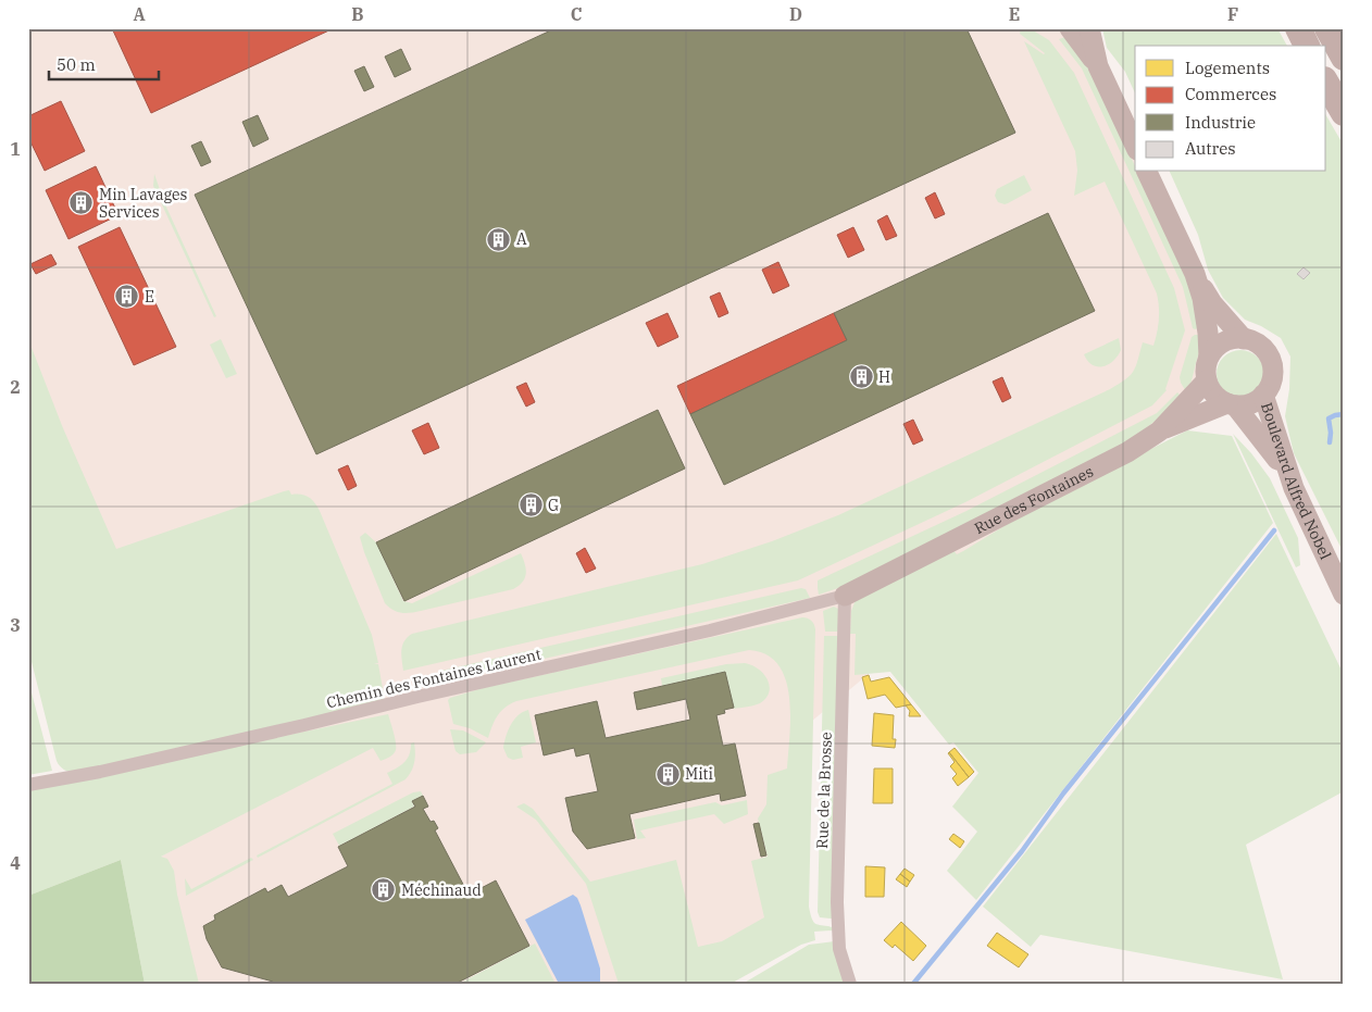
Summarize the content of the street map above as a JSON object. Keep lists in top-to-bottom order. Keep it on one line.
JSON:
{"streets":{"main road":["Boulevard Alfred Nobel","Rue des Fontaines"],"street":["Chemin des Fontaines Laurent","Rue de la Brosse"]},"crossings":[["Boulevard Alfred Nobel","Rue des Fontaines"],["Rue des Fontaines","Chemin des Fontaines Laurent"],["Rue des Fontaines","Rue de la Brosse"],["Chemin des Fontaines Laurent","Rue de la Brosse"]],"places":{"building":["Min Lavages Services","A","E","H","G","Miti","Méchinaud"]},"legend":["Logements","Commerces","Industrie","Autres"],"scale_bar":"50 m","grid":{"columns":["A","B","C","D","E","F"],"rows":["1","2","3","4"]}}
